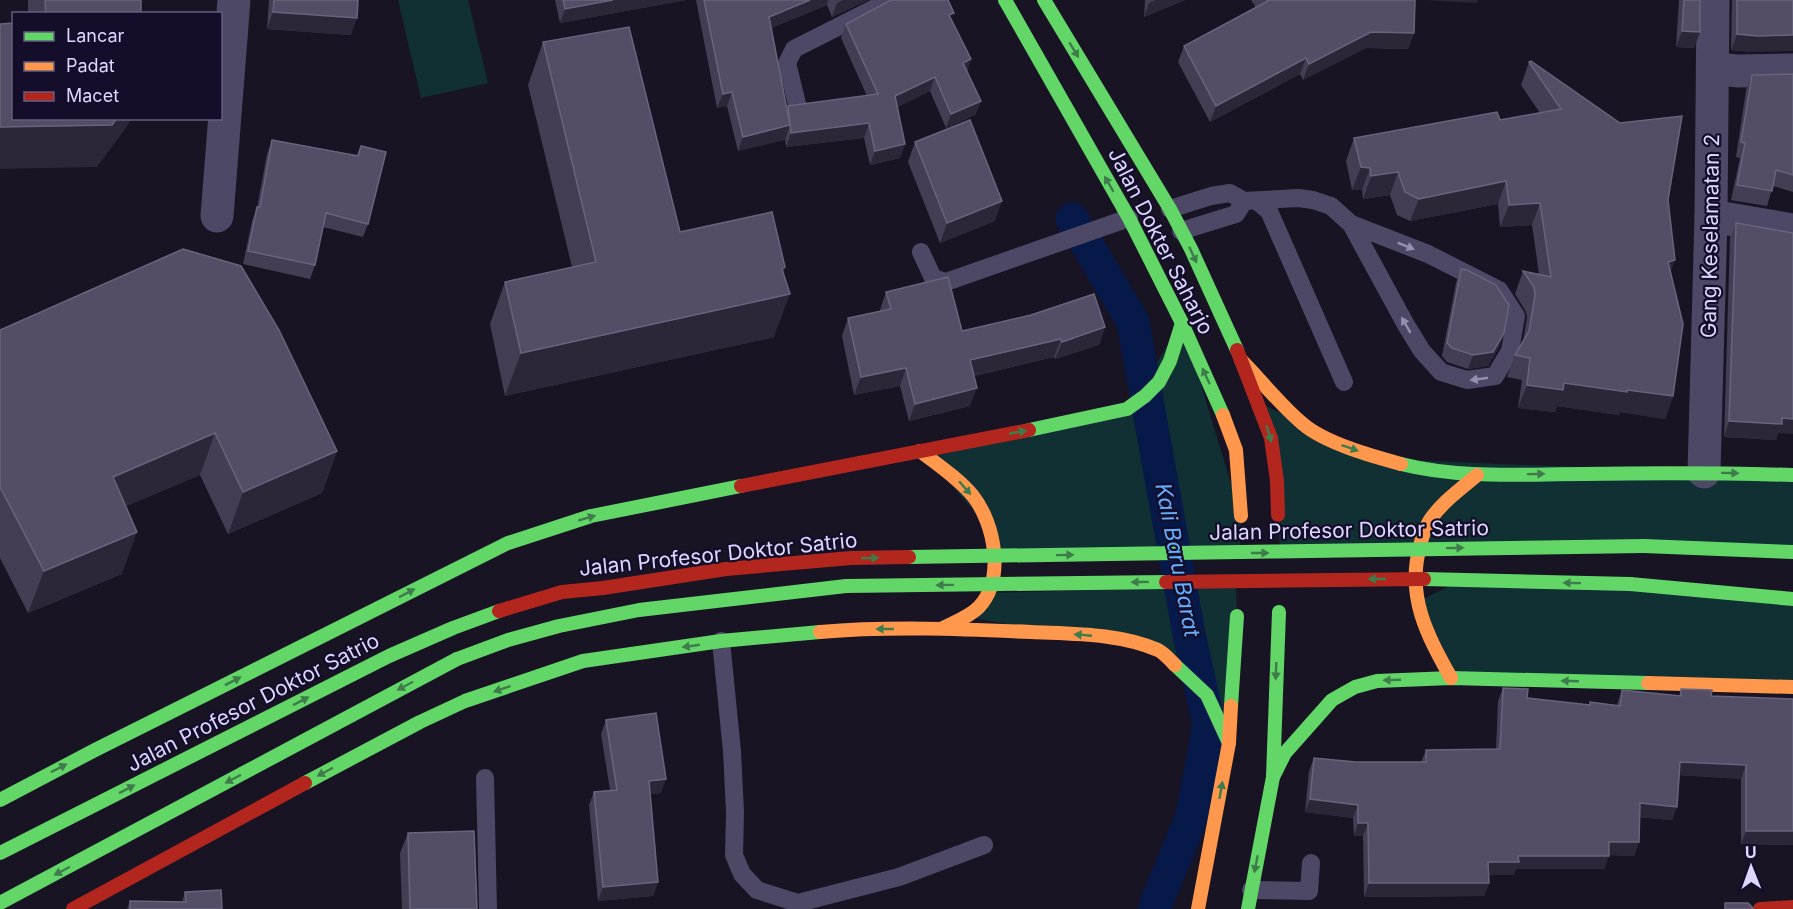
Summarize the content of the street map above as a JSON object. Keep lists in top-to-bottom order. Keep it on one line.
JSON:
{"streets":{"main road":["Jalan Dokter Saharjo","Jalan Profesor Doktor Satrio"],"street":["Gang Keselamatan 2"]},"crossings":[["Jalan Dokter Saharjo","Jalan Profesor Doktor Satrio"]],"water":["Kali Baru Barat"],"legend":["Lancar","Padat","Macet"],"north":"top"}
